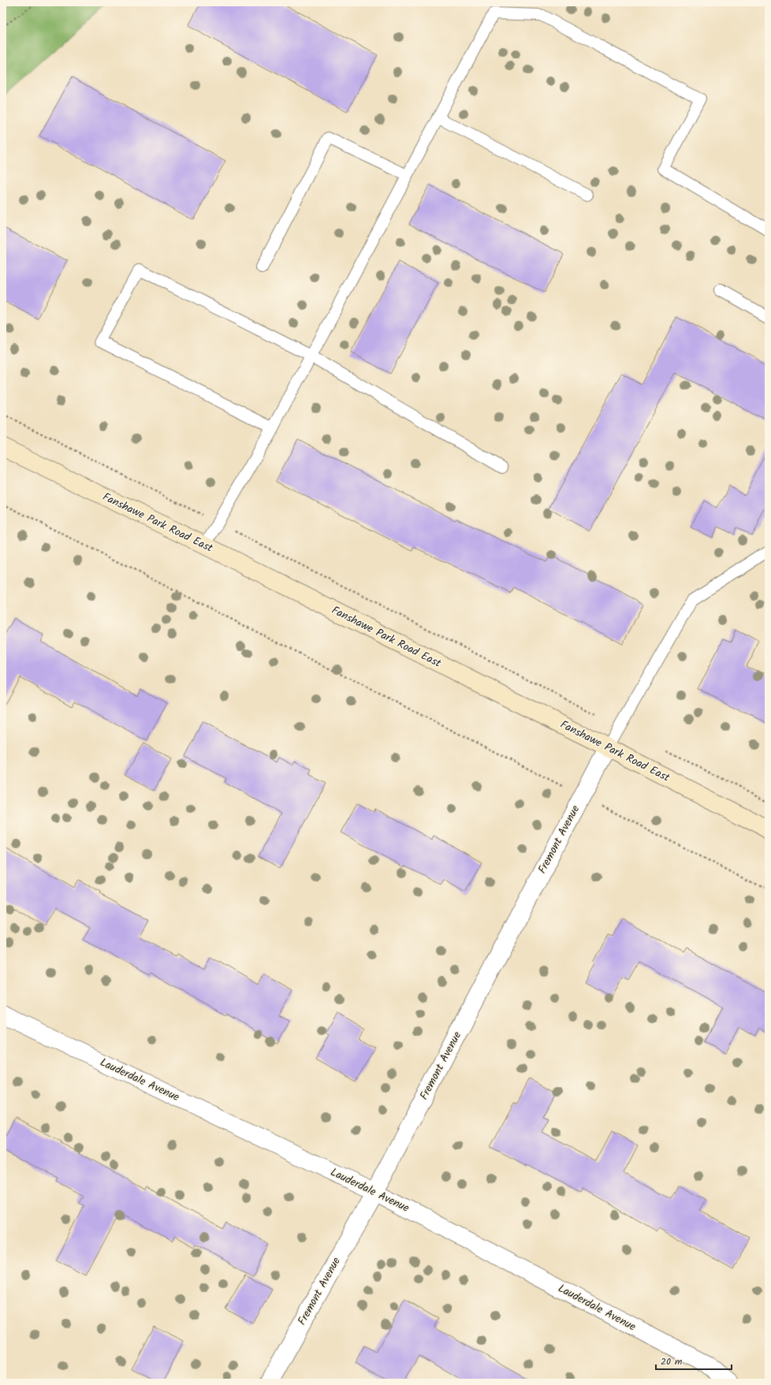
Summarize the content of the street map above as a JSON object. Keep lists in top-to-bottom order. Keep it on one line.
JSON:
{"streets":{"main road":["Fanshawe Park Road East"],"street":["Fremont Avenue","Lauderdale Avenue"]},"crossings":[["Fanshawe Park Road East","Fremont Avenue"],["Fremont Avenue","Lauderdale Avenue"]],"scale_bar":"20 m"}
